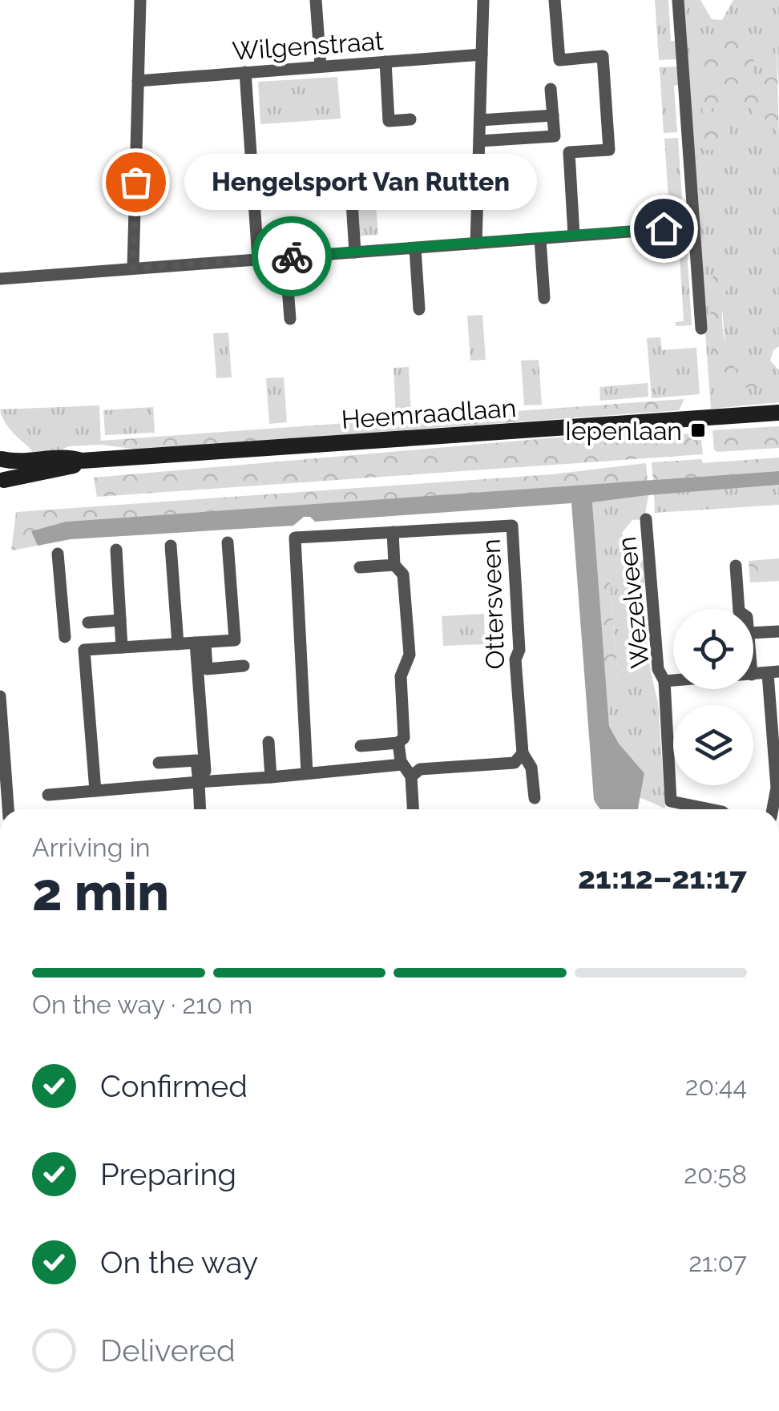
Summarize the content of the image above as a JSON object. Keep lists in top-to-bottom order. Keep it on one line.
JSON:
{"streets":{"main road":["Heemraadlaan"],"street":["Wilgenstraat","Wezelveen","Ottersveen"]},"places":{"other":["Hengelsport Van Rutten"],"transit":["Iepenlaan"]},"page":{"bubble":"Hengelsport Van Rutten","heading":["2 min","Arriving in","21:12–21:17"],"bar":"On the way · 210 m","list":[["Confirmed","20:44"],["Preparing","20:58"],["On the way","21:07"],"Delivered"]}}
